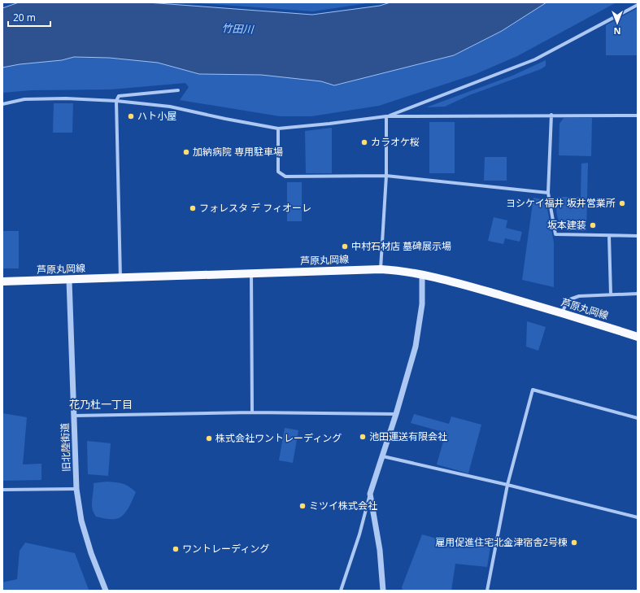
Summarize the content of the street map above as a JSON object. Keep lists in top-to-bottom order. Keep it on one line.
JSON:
{"streets":{"main road":["芦原丸岡線"],"street":["旧北陸街道"]},"crossings":[["芦原丸岡線","旧北陸街道"]],"districts":["花乃杜一丁目"],"water":["竹田川"],"places":["ハト小屋","カラオケ桜","加納病院 専用駐車場","ヨシケイ福井 坂井営業所","フォレスタ デ フィオーレ","坂本建装","中村石材店 墓碑展示場","池田運送有限会社","株式会社ワントレーディング","ミツイ株式会社","雇用促進住宅北金津宿舎2号棟","ワントレーディング"],"scale_bar":"20 m","north":"bottom"}
